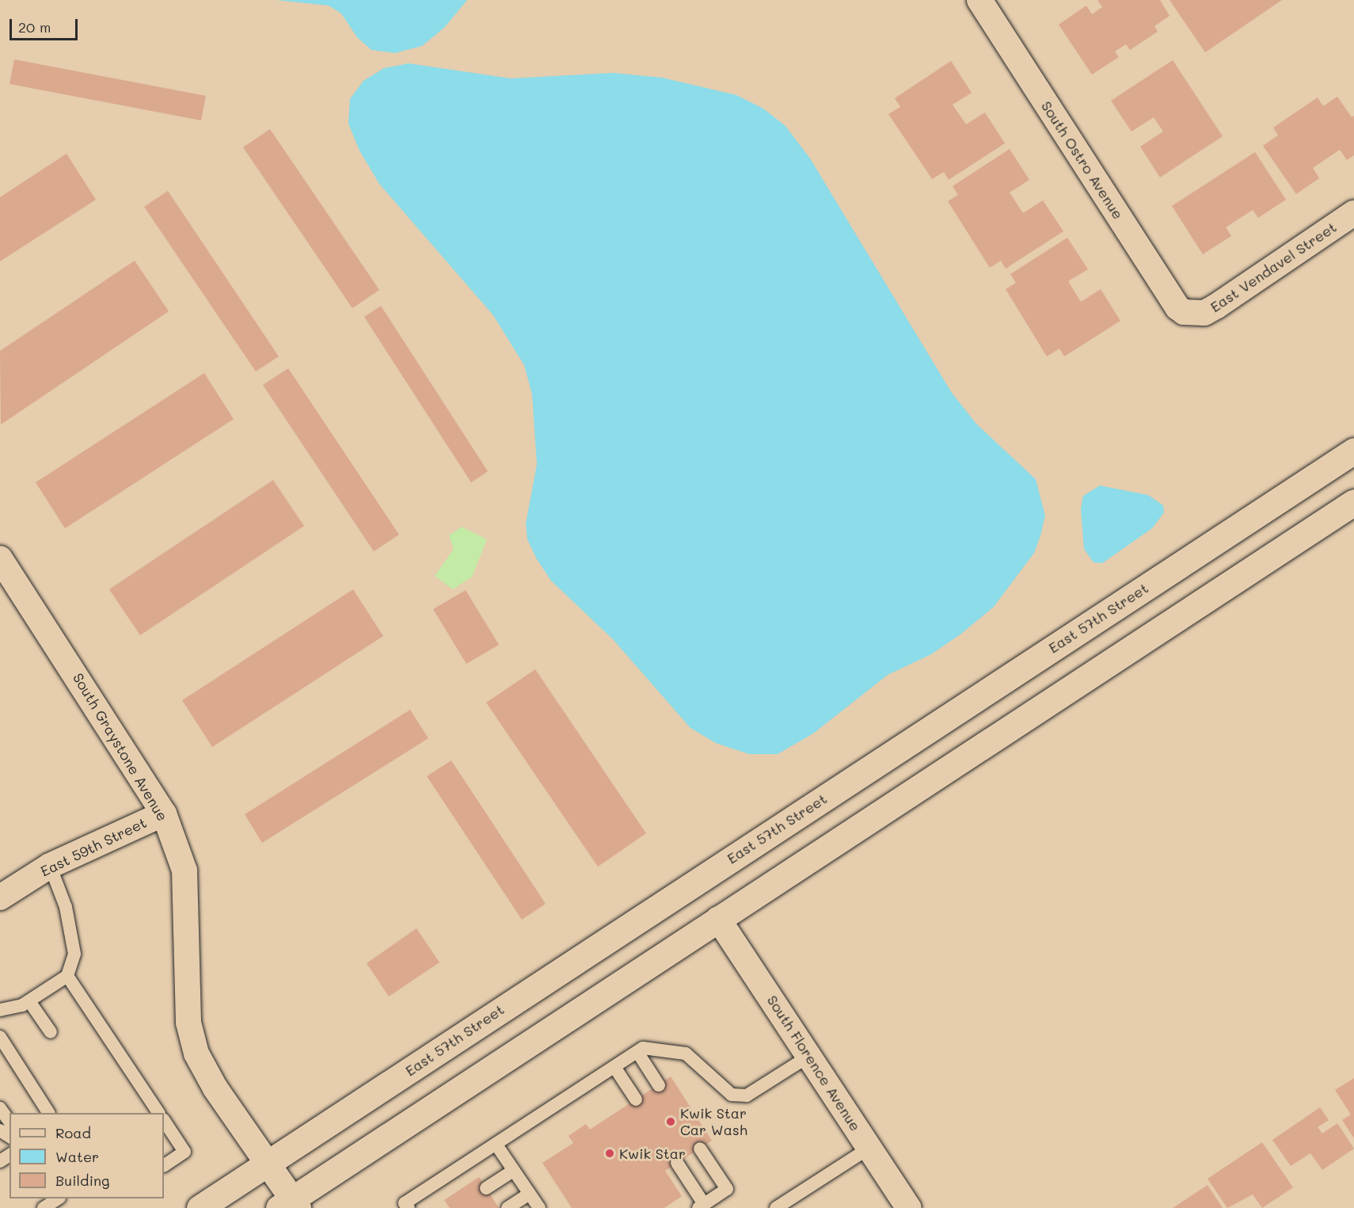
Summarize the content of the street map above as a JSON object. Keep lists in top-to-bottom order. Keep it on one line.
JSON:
{"streets":{"main road":["East 57th Street"],"street":["South Ostro Avenue","East Vendavel Street","South Graystone Avenue","East 59th Street","South Florence Avenue"]},"crossings":[["South Ostro Avenue","East Vendavel Street"],["East 57th Street","South Graystone Avenue"],["South Graystone Avenue","East 59th Street"]],"places":["Kwik Star Car Wash","Kwik Star"],"legend":["Road","Water","Building"],"scale_bar":"20 m"}
